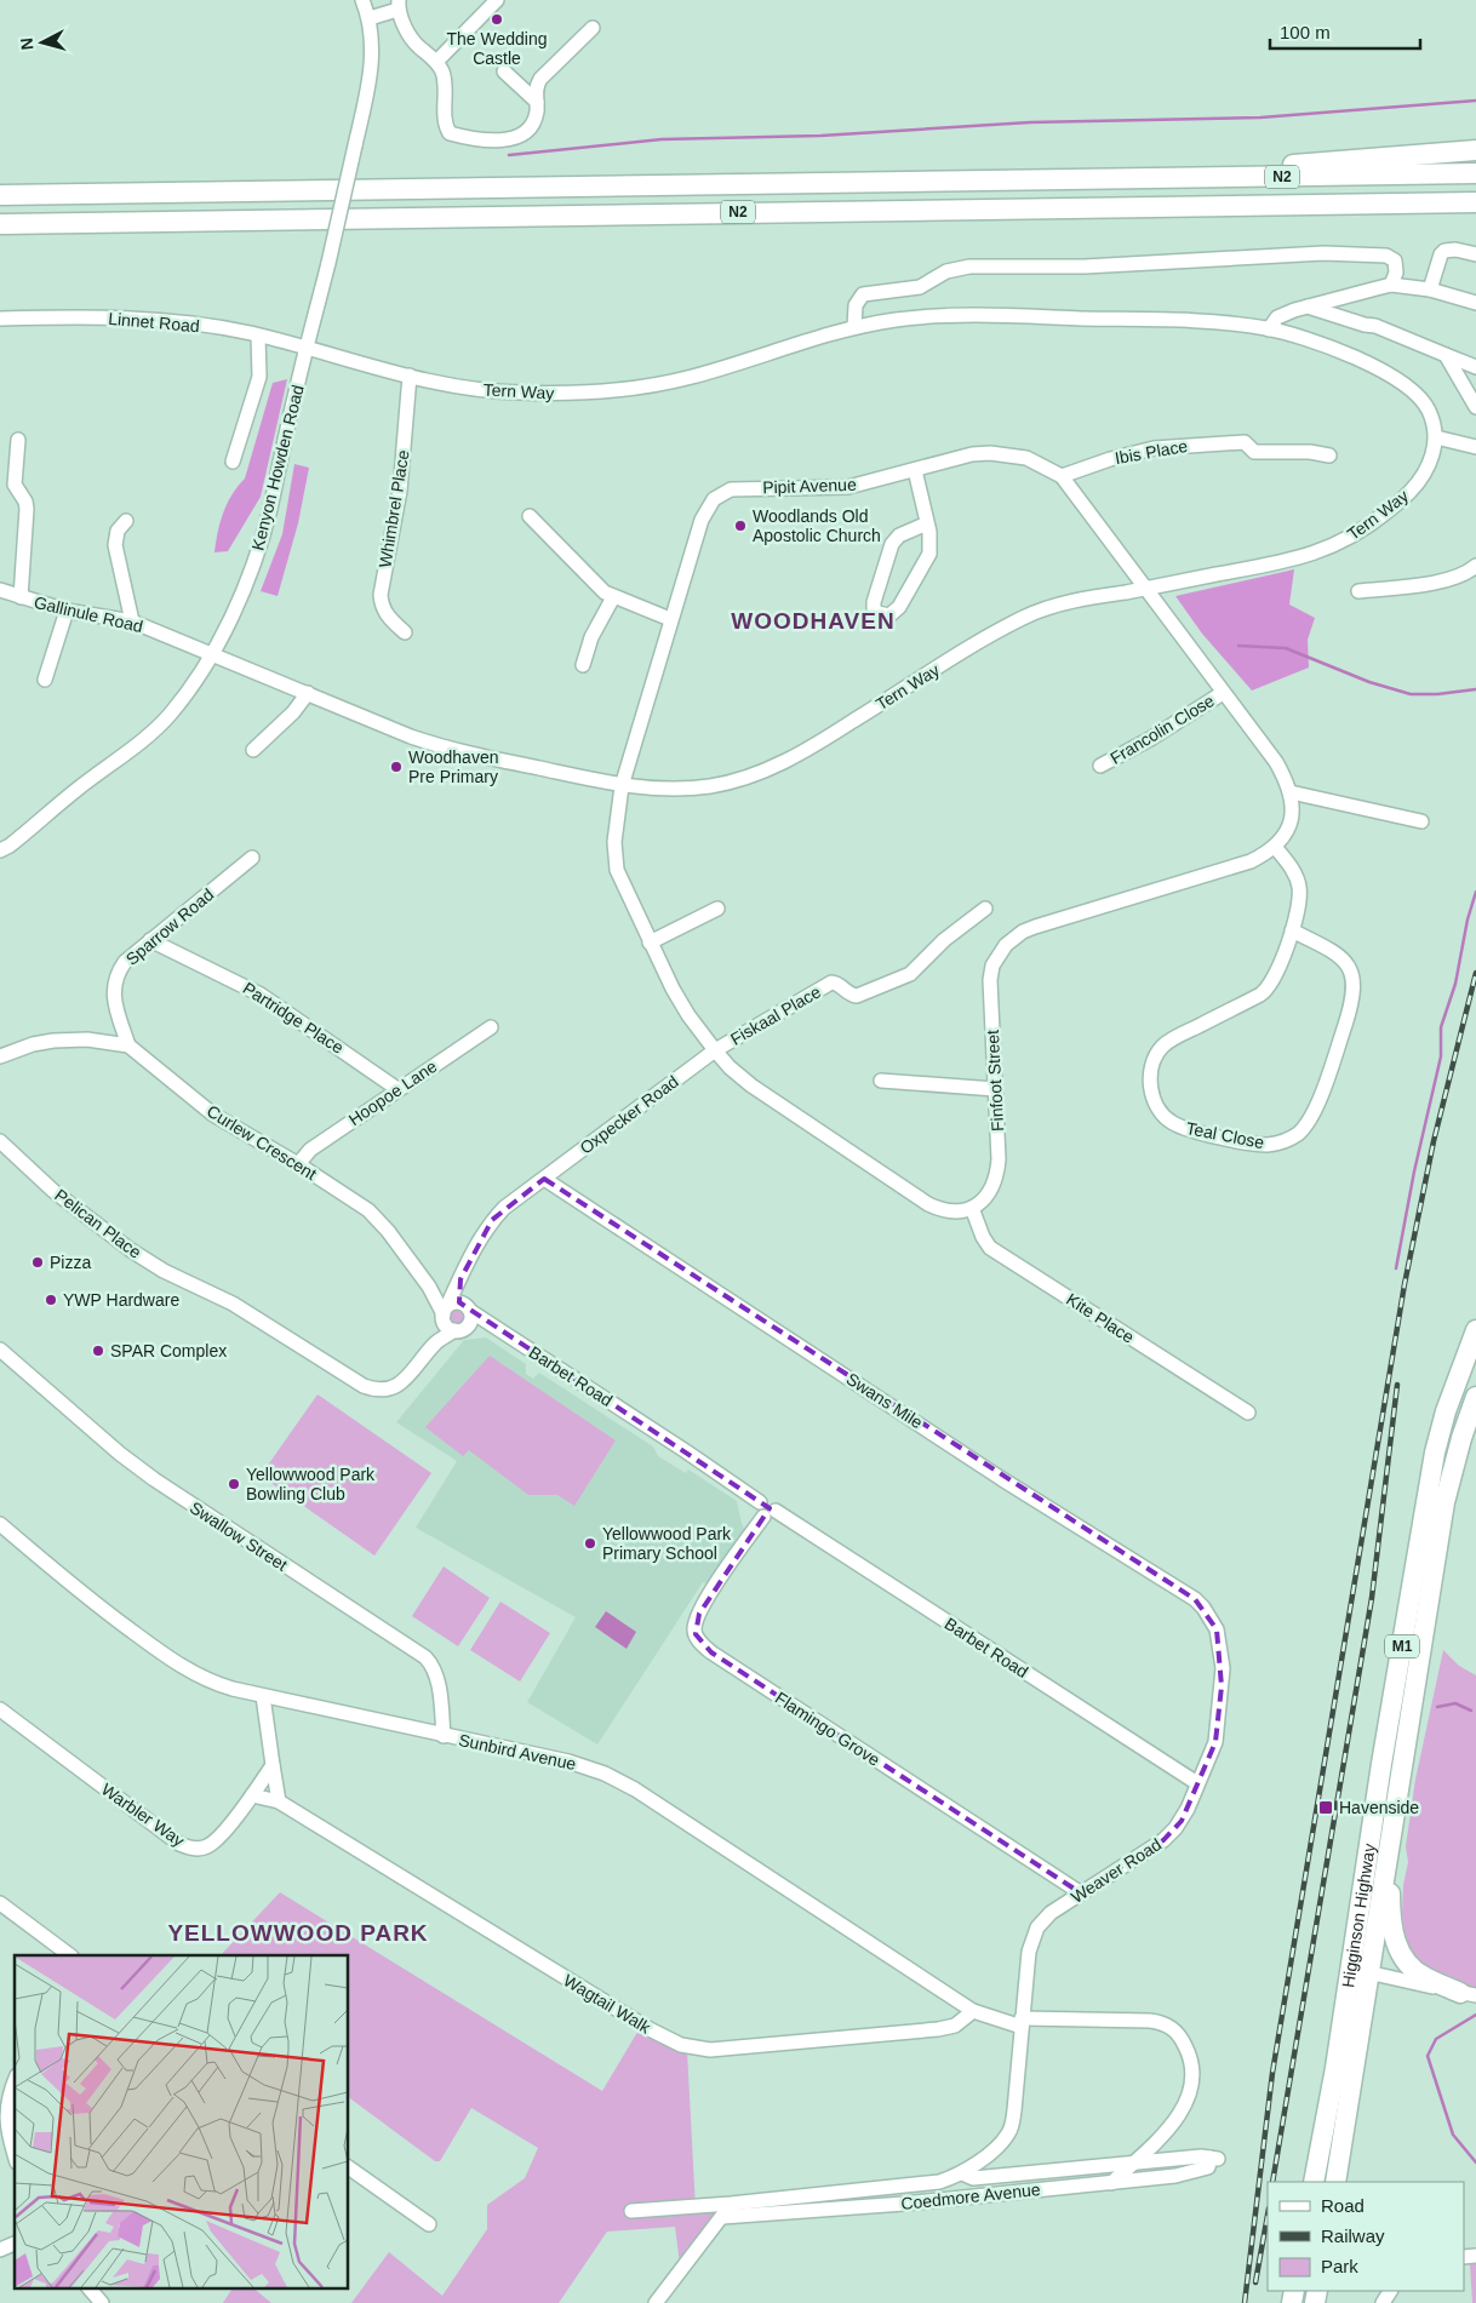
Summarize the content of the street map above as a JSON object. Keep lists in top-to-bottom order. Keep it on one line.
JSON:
{"streets":{"highway":["N2","M1","Higginson Highway"],"street":["Linnet Road","Tern Way","Ibis Place","Kenyon Howden Road","Pipit Avenue","Whimbrel Place","Gallinule Road","Francolin Close","Sparrow Road","Fiskaal Place","Partridge Place","Finfoot Street","Hoopoe Lane","Oxpecker Road","Teal Close","Curlew Crescent","Pelican Place","Kite Place","Barbet Road","Swans Mile","Swallow Street","Flamingo Grove","Sunbird Avenue","Warbler Way","Weaver Road","Wagtail Walk","Coedmore Avenue"]},"crossings":[["Linnet Road","Tern Way"],["Linnet Road","Kenyon Howden Road"],["Tern Way","Kenyon Howden Road"],["Tern Way","Pipit Avenue"],["Tern Way","Whimbrel Place"],["Tern Way","Gallinule Road"],["Tern Way","Finfoot Street"],["Ibis Place","Pipit Avenue"],["Kenyon Howden Road","Gallinule Road"],["Pipit Avenue","Finfoot Street"],["Francolin Close","Finfoot Street"],["Sparrow Road","Partridge Place"],["Sparrow Road","Curlew Crescent"],["Fiskaal Place","Oxpecker Road"],["Partridge Place","Hoopoe Lane"],["Finfoot Street","Teal Close"],["Finfoot Street","Kite Place"],["Hoopoe Lane","Curlew Crescent"],["Oxpecker Road","Curlew Crescent"],["Oxpecker Road","Barbet Road"],["Oxpecker Road","Swans Mile"],["Curlew Crescent","Barbet Road"],["Barbet Road","Flamingo Grove"],["Barbet Road","Weaver Road"],["Swans Mile","Weaver Road"],["Swallow Street","Sunbird Avenue"],["Flamingo Grove","Weaver Road"],["Sunbird Avenue","Weaver Road"],["Sunbird Avenue","Wagtail Walk"],["Sunbird Avenue","Coedmore Avenue"],["Warbler Way","Wagtail Walk"],["Weaver Road","Coedmore Avenue"]],"districts":["WOODHAVEN","YELLOWWOOD PARK"],"places":{"other":["The Wedding Castle","Woodlands Old Apostolic Church","Woodhaven Pre Primary","Pizza","YWP Hardware","SPAR Complex","Yellowwood Park Bowling Club","Yellowwood Park Primary School"],"transit":["Havenside"]},"legend":["Road","Railway","Park"],"scale_bar":"100 m","north":"left"}
